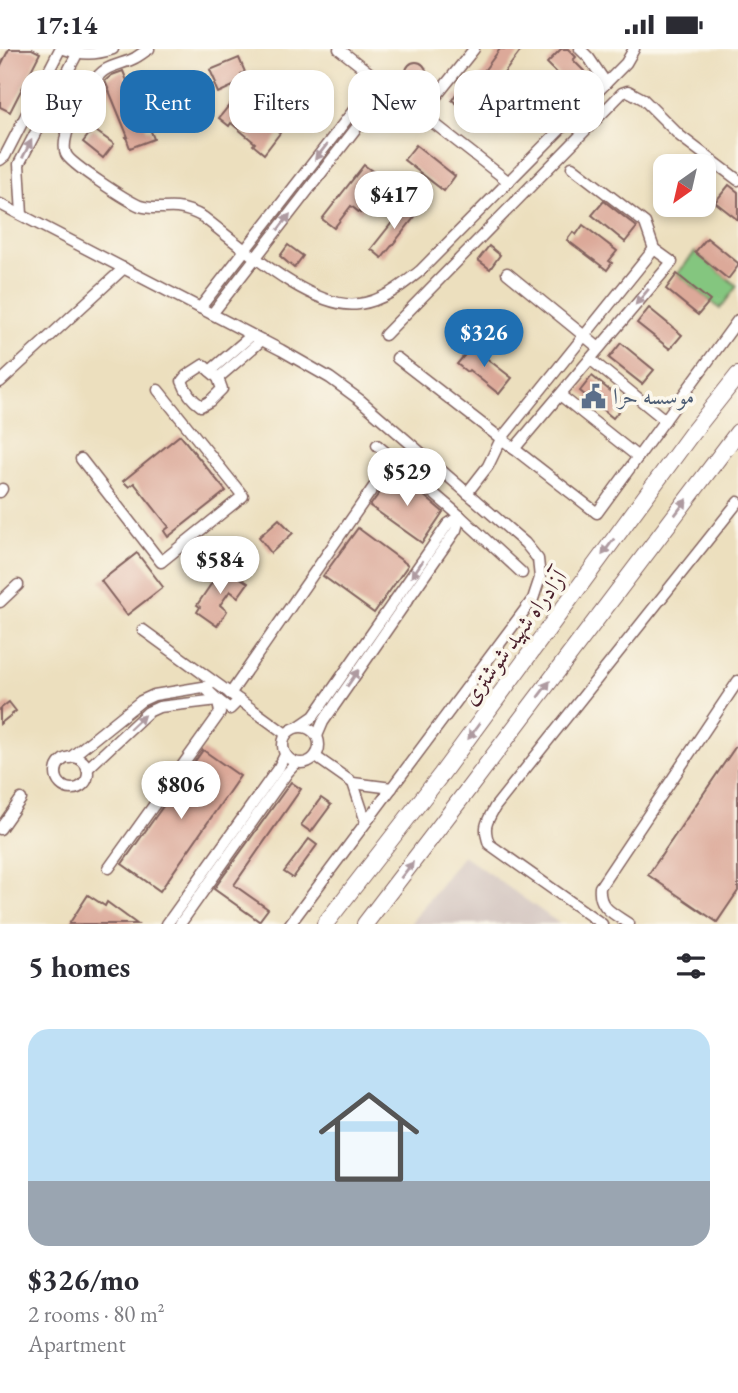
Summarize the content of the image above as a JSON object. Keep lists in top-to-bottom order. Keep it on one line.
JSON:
{"streets":{"highway":["آزادراه شهید شوشتری"]},"places":{"public building":["موسسه حرا"]},"north":"bottom left","page":{"status":"17:14","chip":["Buy","Rent","Filters","New","Apartment"],"price":["$417","$326","$529","$584","$806"],"heading":"5 homes","list":[{"name":"$326/mo","note":"2 rooms · 80 m² · Apartment"}]}}
